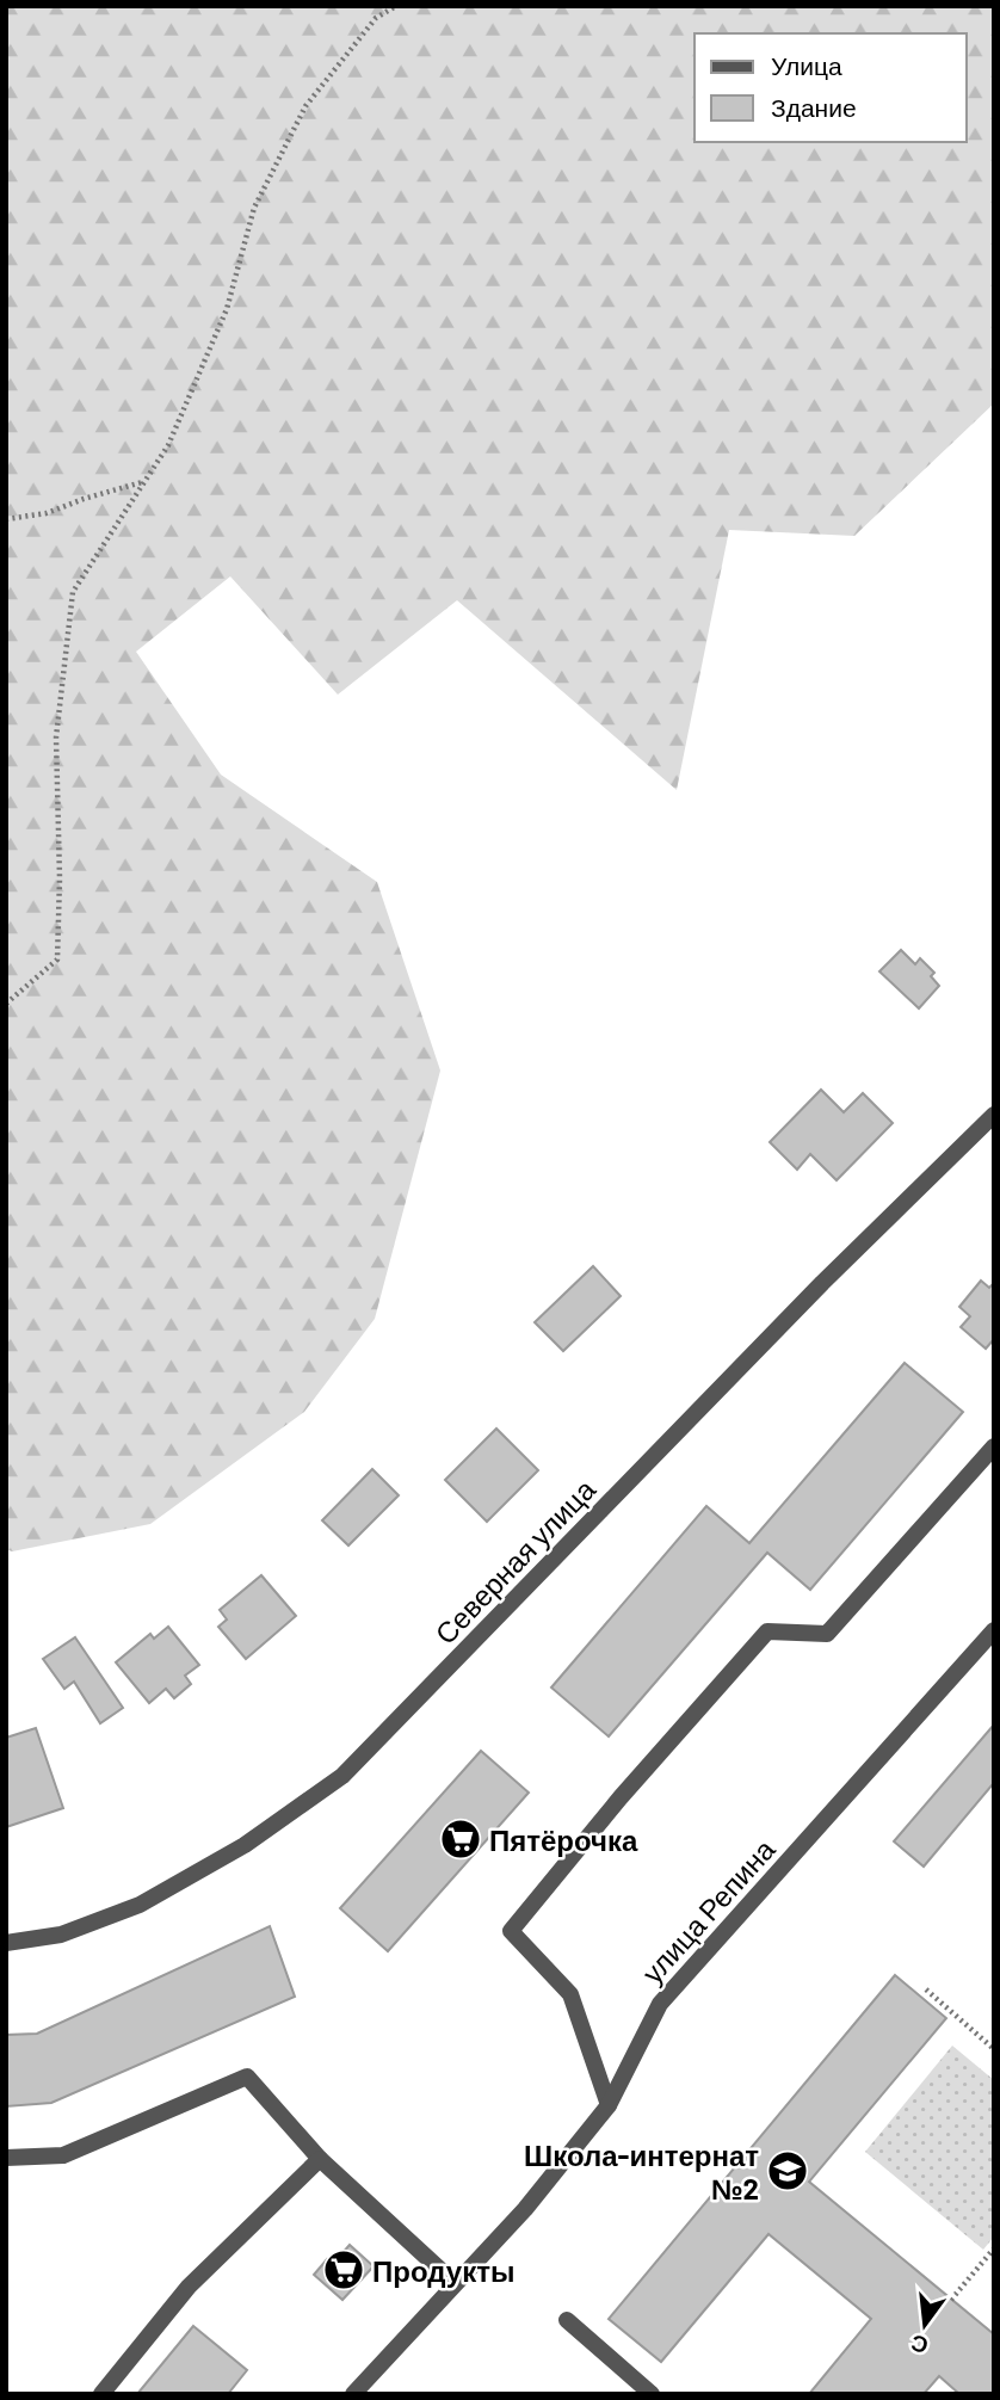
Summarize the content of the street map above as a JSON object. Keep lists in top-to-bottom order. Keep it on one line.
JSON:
{"streets":{"street":["Северная улица","улица Репина"]},"places":{"supermarket":["Пятёрочка","Продукты"],"school or university":["Школа-интернат №2"]},"legend":["Улица","Здание"],"north":"bottom"}
